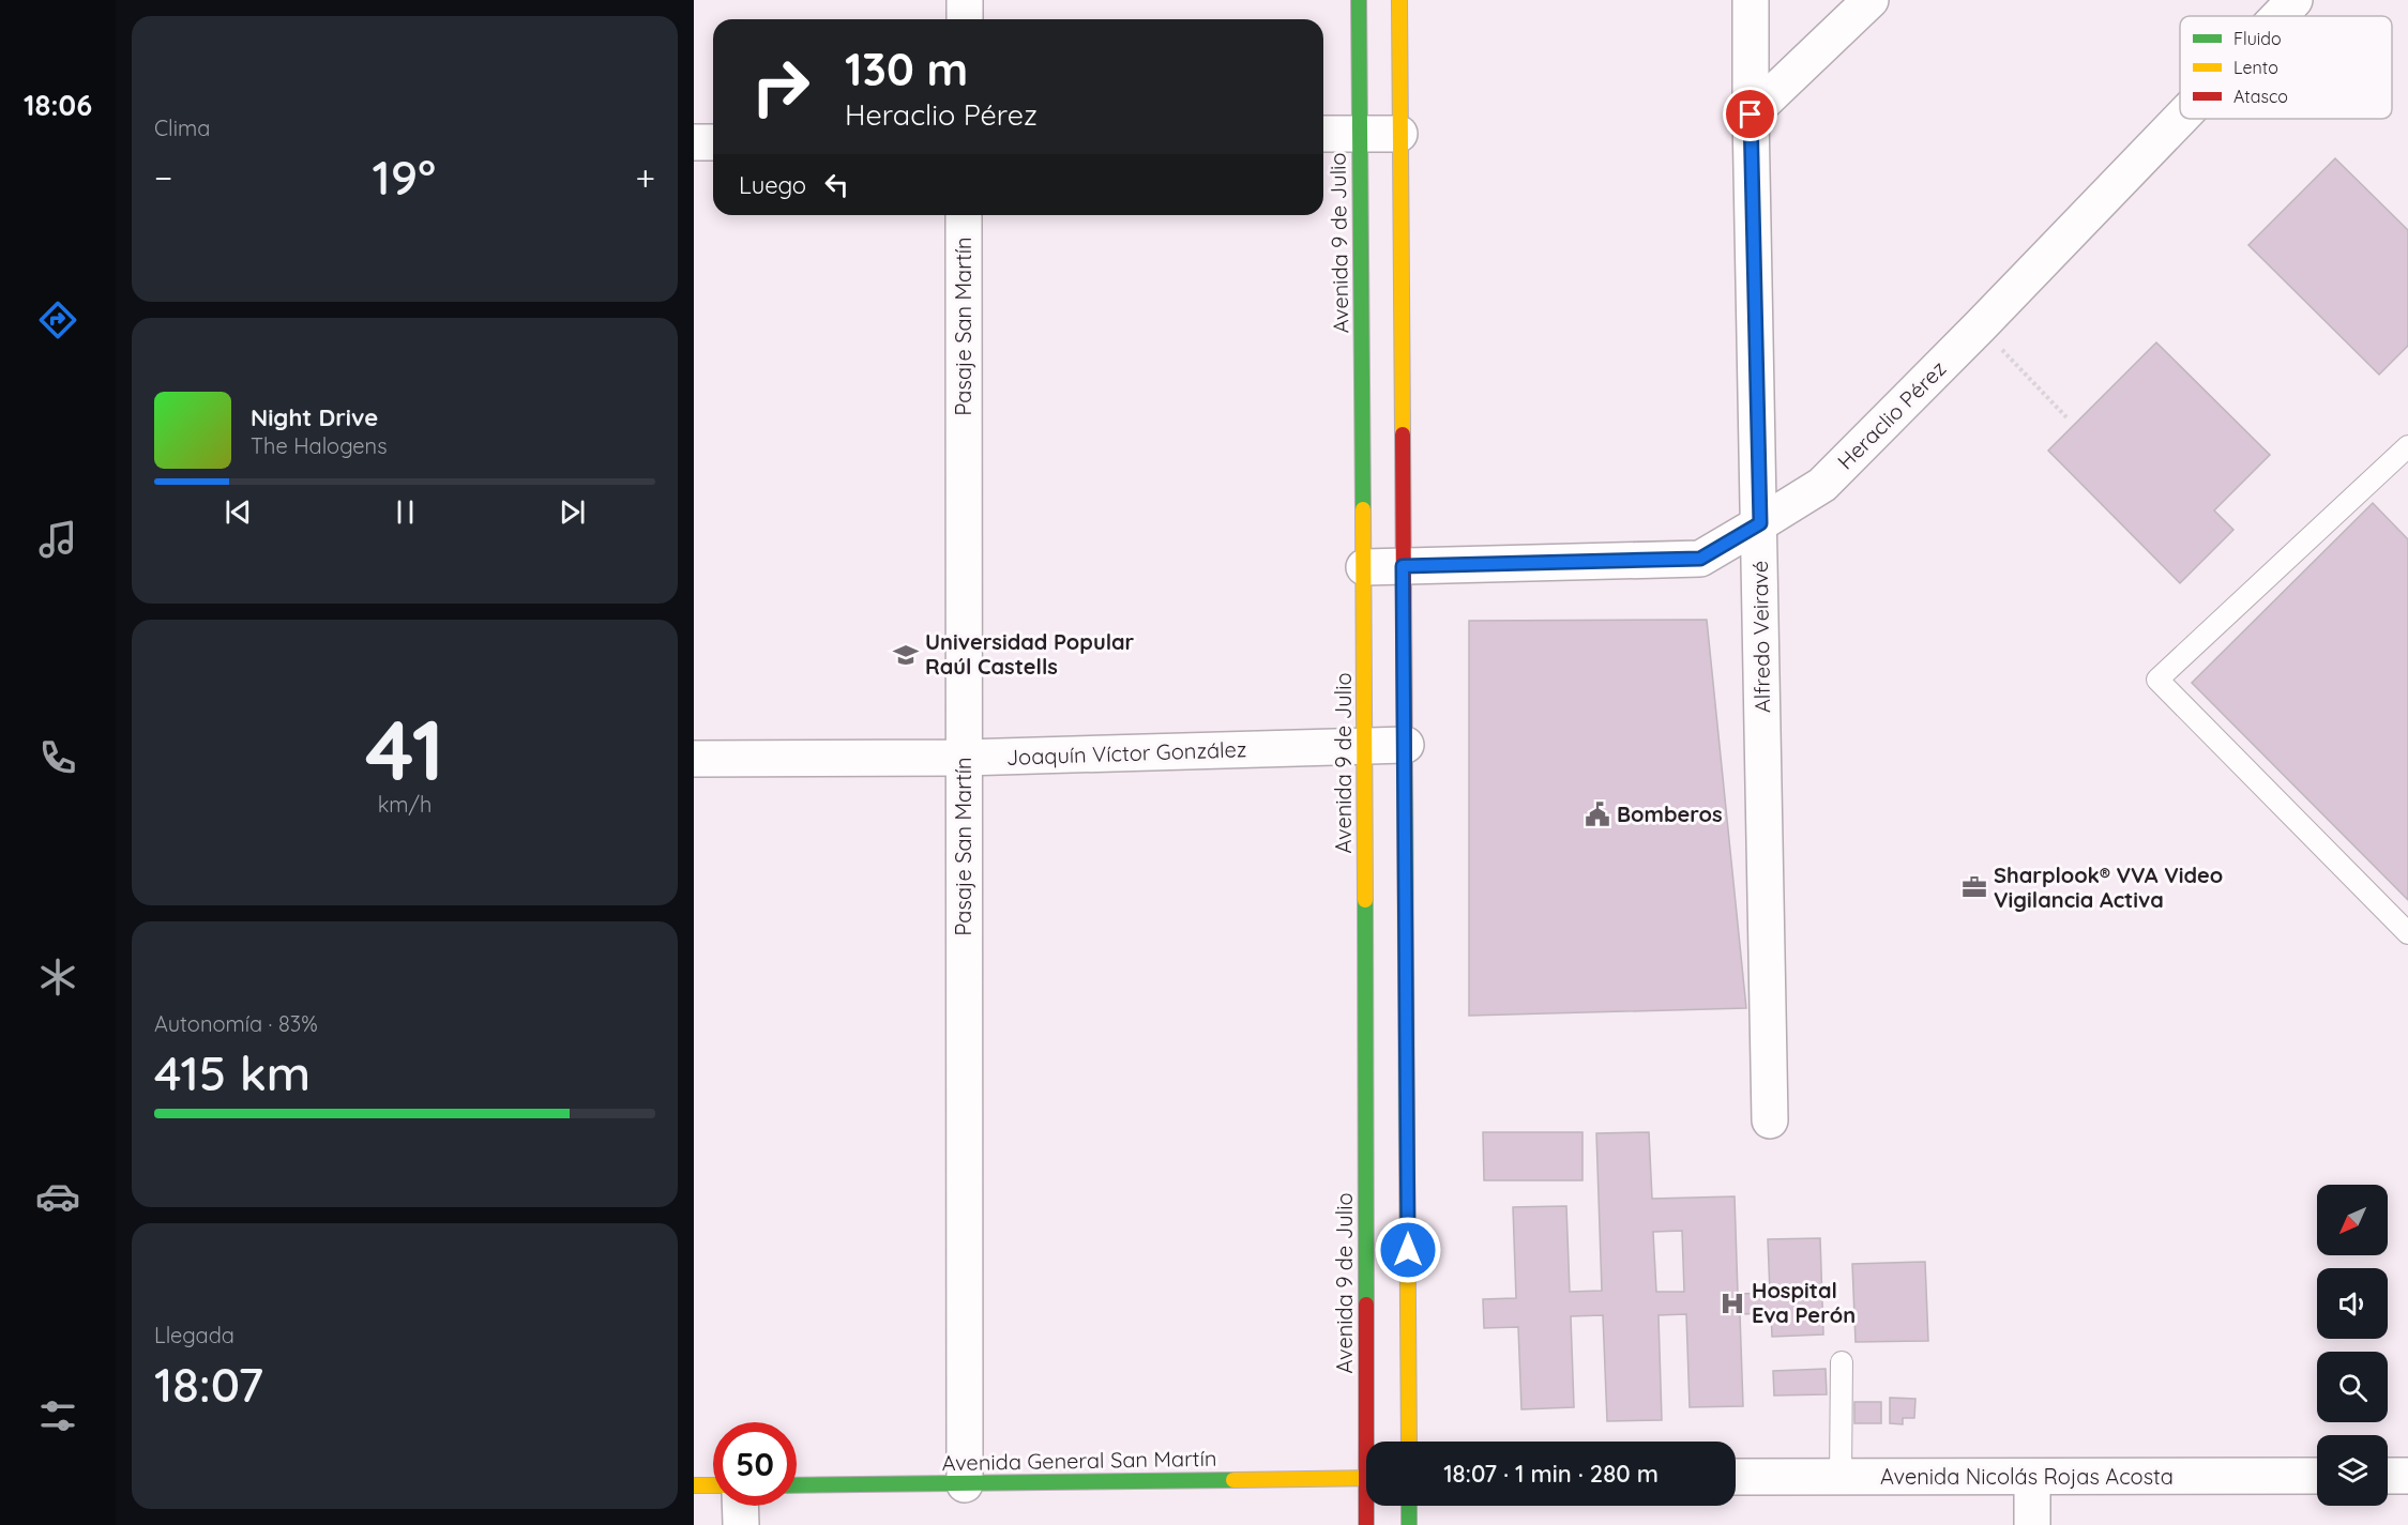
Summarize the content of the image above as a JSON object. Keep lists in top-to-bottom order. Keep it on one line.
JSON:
{"streets":{"main road":["Avenida 9 de Julio","Avenida General San Martín"],"street":["Pasaje San Martín","Heraclio Pérez","Alfredo Veiravé","Joaquín Víctor González","Avenida Nicolás Rojas Acosta"]},"crossings":[["Avenida 9 de Julio","Heraclio Pérez"],["Avenida 9 de Julio","Joaquín Víctor González"],["Pasaje San Martín","Joaquín Víctor González"],["Pasaje San Martín","Avenida General San Martín"],["Heraclio Pérez","Alfredo Veiravé"]],"places":{"school or university":["Universidad Popular Raúl Castells"],"public building":["Bomberos"],"office":["Sharplook® VVA Video Vigilancia Activa"],"hospital":["Hospital Eva Perón"]},"legend":["Fluido","Lento","Atasco"],"north":"bottom left","page":{"tabs":"18:06","tile":["Clima",["41","km/h"],["Autonomía · 83%","415 km"],["Llegada","18:07"]],"turn":["130 m","Heraclio Pérez"],"heat":["−","19°","+"],"then":"Luego","song":["Night Drive","The Halogens"],"limit":"50","trip":"18:07 · 1 min · 280 m"}}
